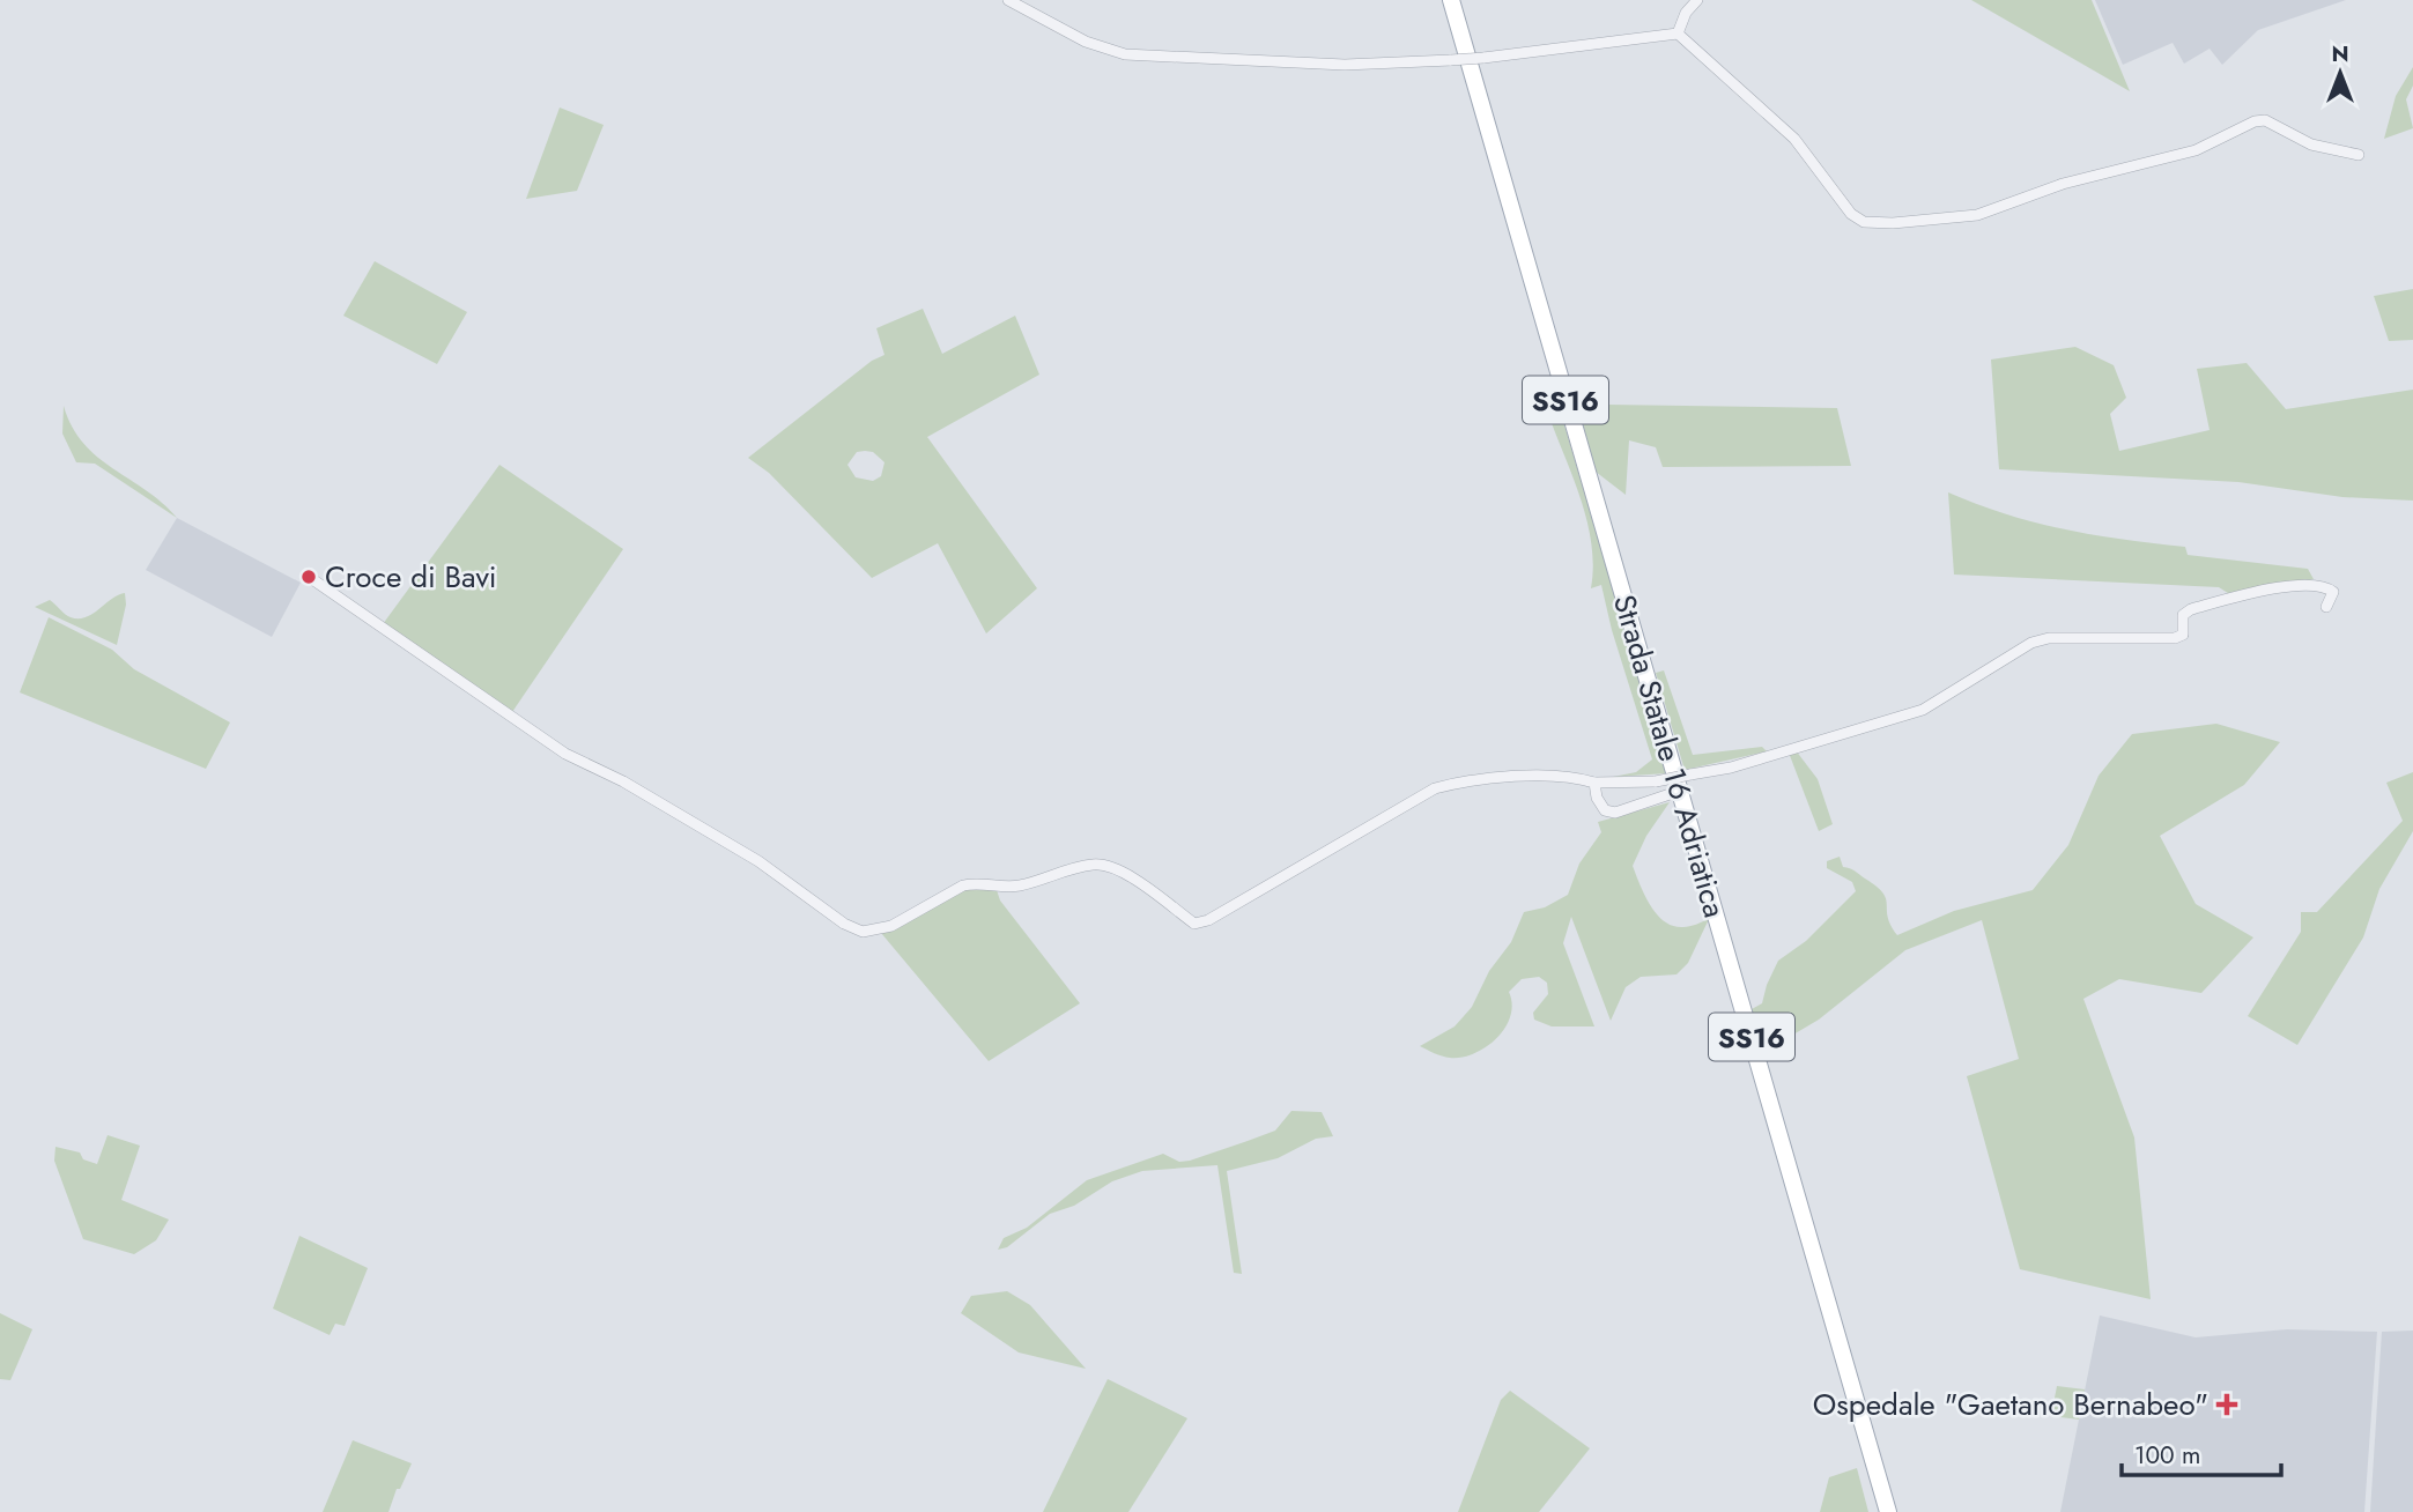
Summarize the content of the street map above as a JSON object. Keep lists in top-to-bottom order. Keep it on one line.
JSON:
{"streets":{"main road":["SS16","Strada Statale 16 Adriatica"]},"places":{"other":["Croce di Bavi"],"health":["Ospedale \"Gaetano Bernabeo\""]},"scale_bar":"100 m","north":"top"}
